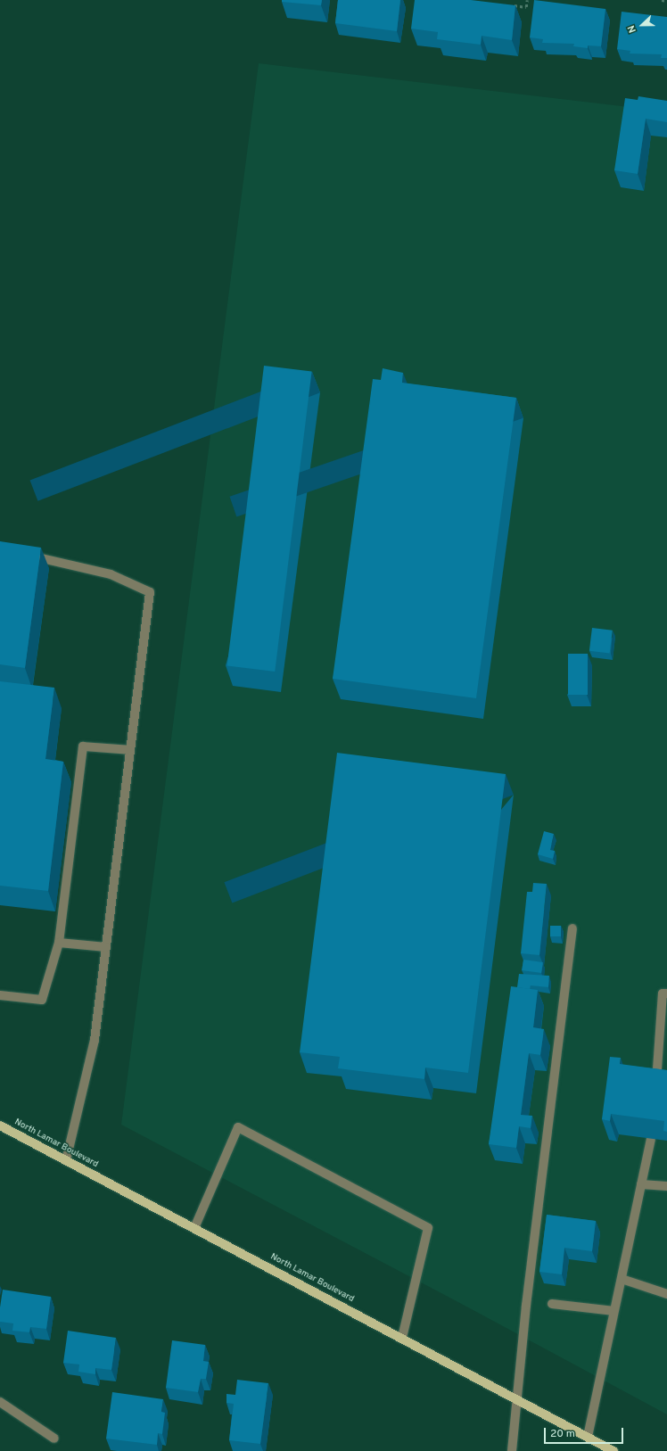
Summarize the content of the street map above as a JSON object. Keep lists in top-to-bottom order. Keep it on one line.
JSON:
{"streets":{"main road":["North Lamar Boulevard"]},"scale_bar":"20 m","north":"left"}
